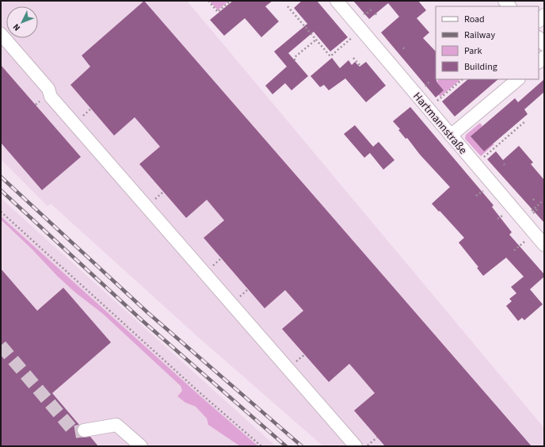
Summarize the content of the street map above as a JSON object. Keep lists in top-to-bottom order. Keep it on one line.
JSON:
{"streets":{"street":["Hartmannstraße"]},"legend":["Road","Railway","Park","Building"],"north":"bottom left"}
